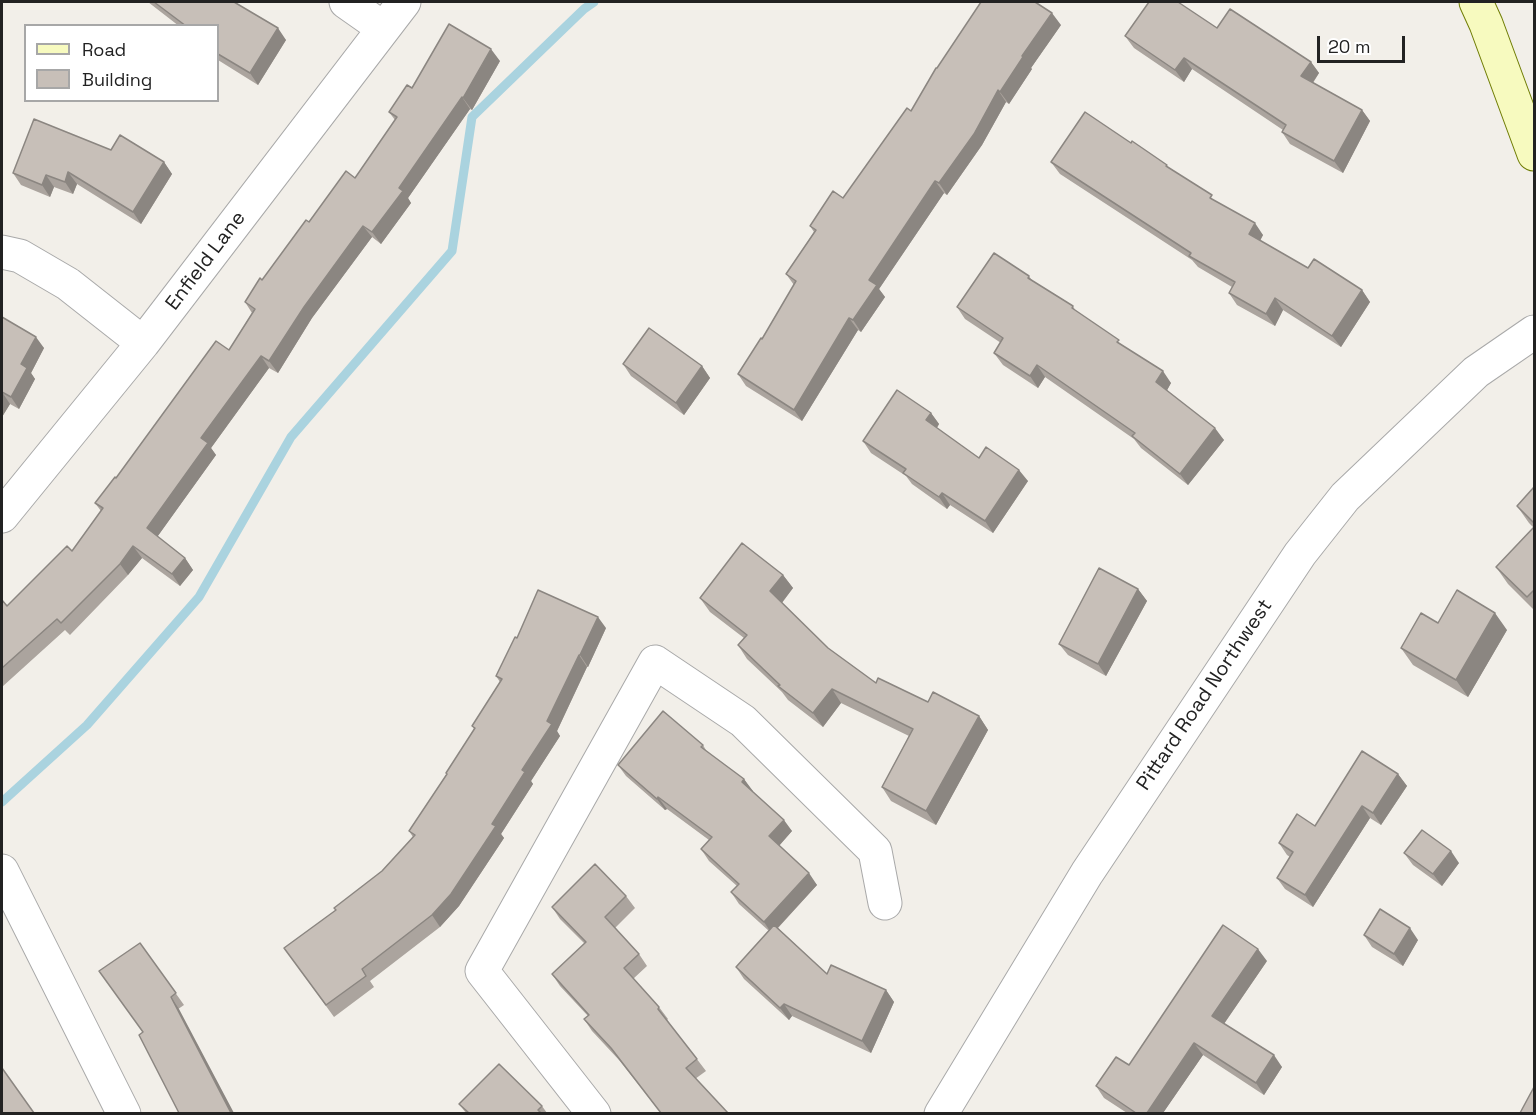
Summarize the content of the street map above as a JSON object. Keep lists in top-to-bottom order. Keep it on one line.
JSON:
{"streets":{"street":["Enfield Lane","Pittard Road Northwest"]},"legend":["Road","Building"],"scale_bar":"20 m"}
